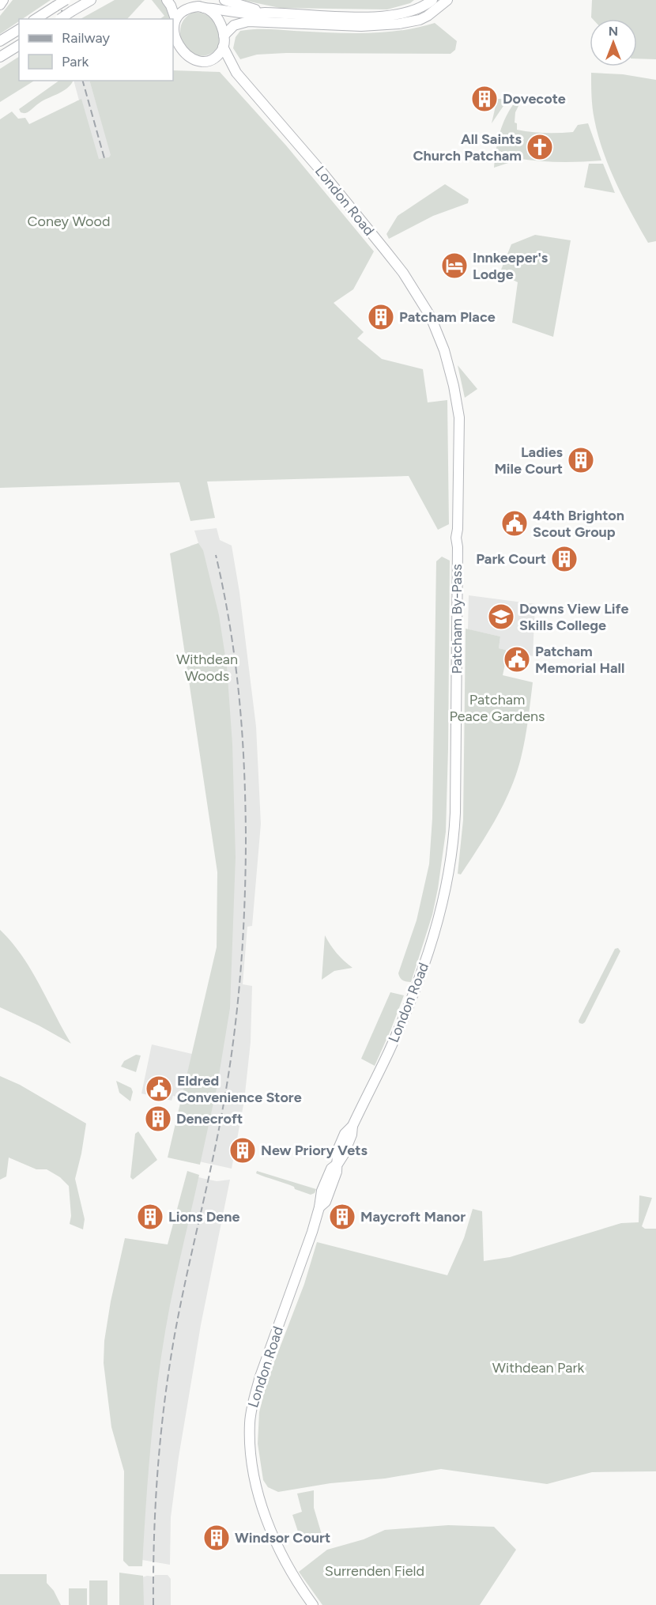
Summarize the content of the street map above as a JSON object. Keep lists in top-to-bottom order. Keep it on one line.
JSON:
{"streets":{"highway":["London Road","Patcham By-Pass"]},"crossings":[["London Road","Patcham By-Pass"]],"parks":["Coney Wood","Withdean Woods","Patcham Peace Gardens","Withdean Park","Surrenden Field"],"places":{"building":["Dovecote","Patcham Place","Ladies Mile Court","Park Court","Denecroft","New Priory Vets","Lions Dene","Maycroft Manor","Windsor Court"],"church":["All Saints Church Patcham"],"hotel":["Innkeeper's Lodge"],"public building":["44th Brighton Scout Group","Patcham Memorial Hall","Eldred Convenience Store"],"school or university":["Downs View Life Skills College"]},"legend":["Railway","Park"],"north":"top"}
